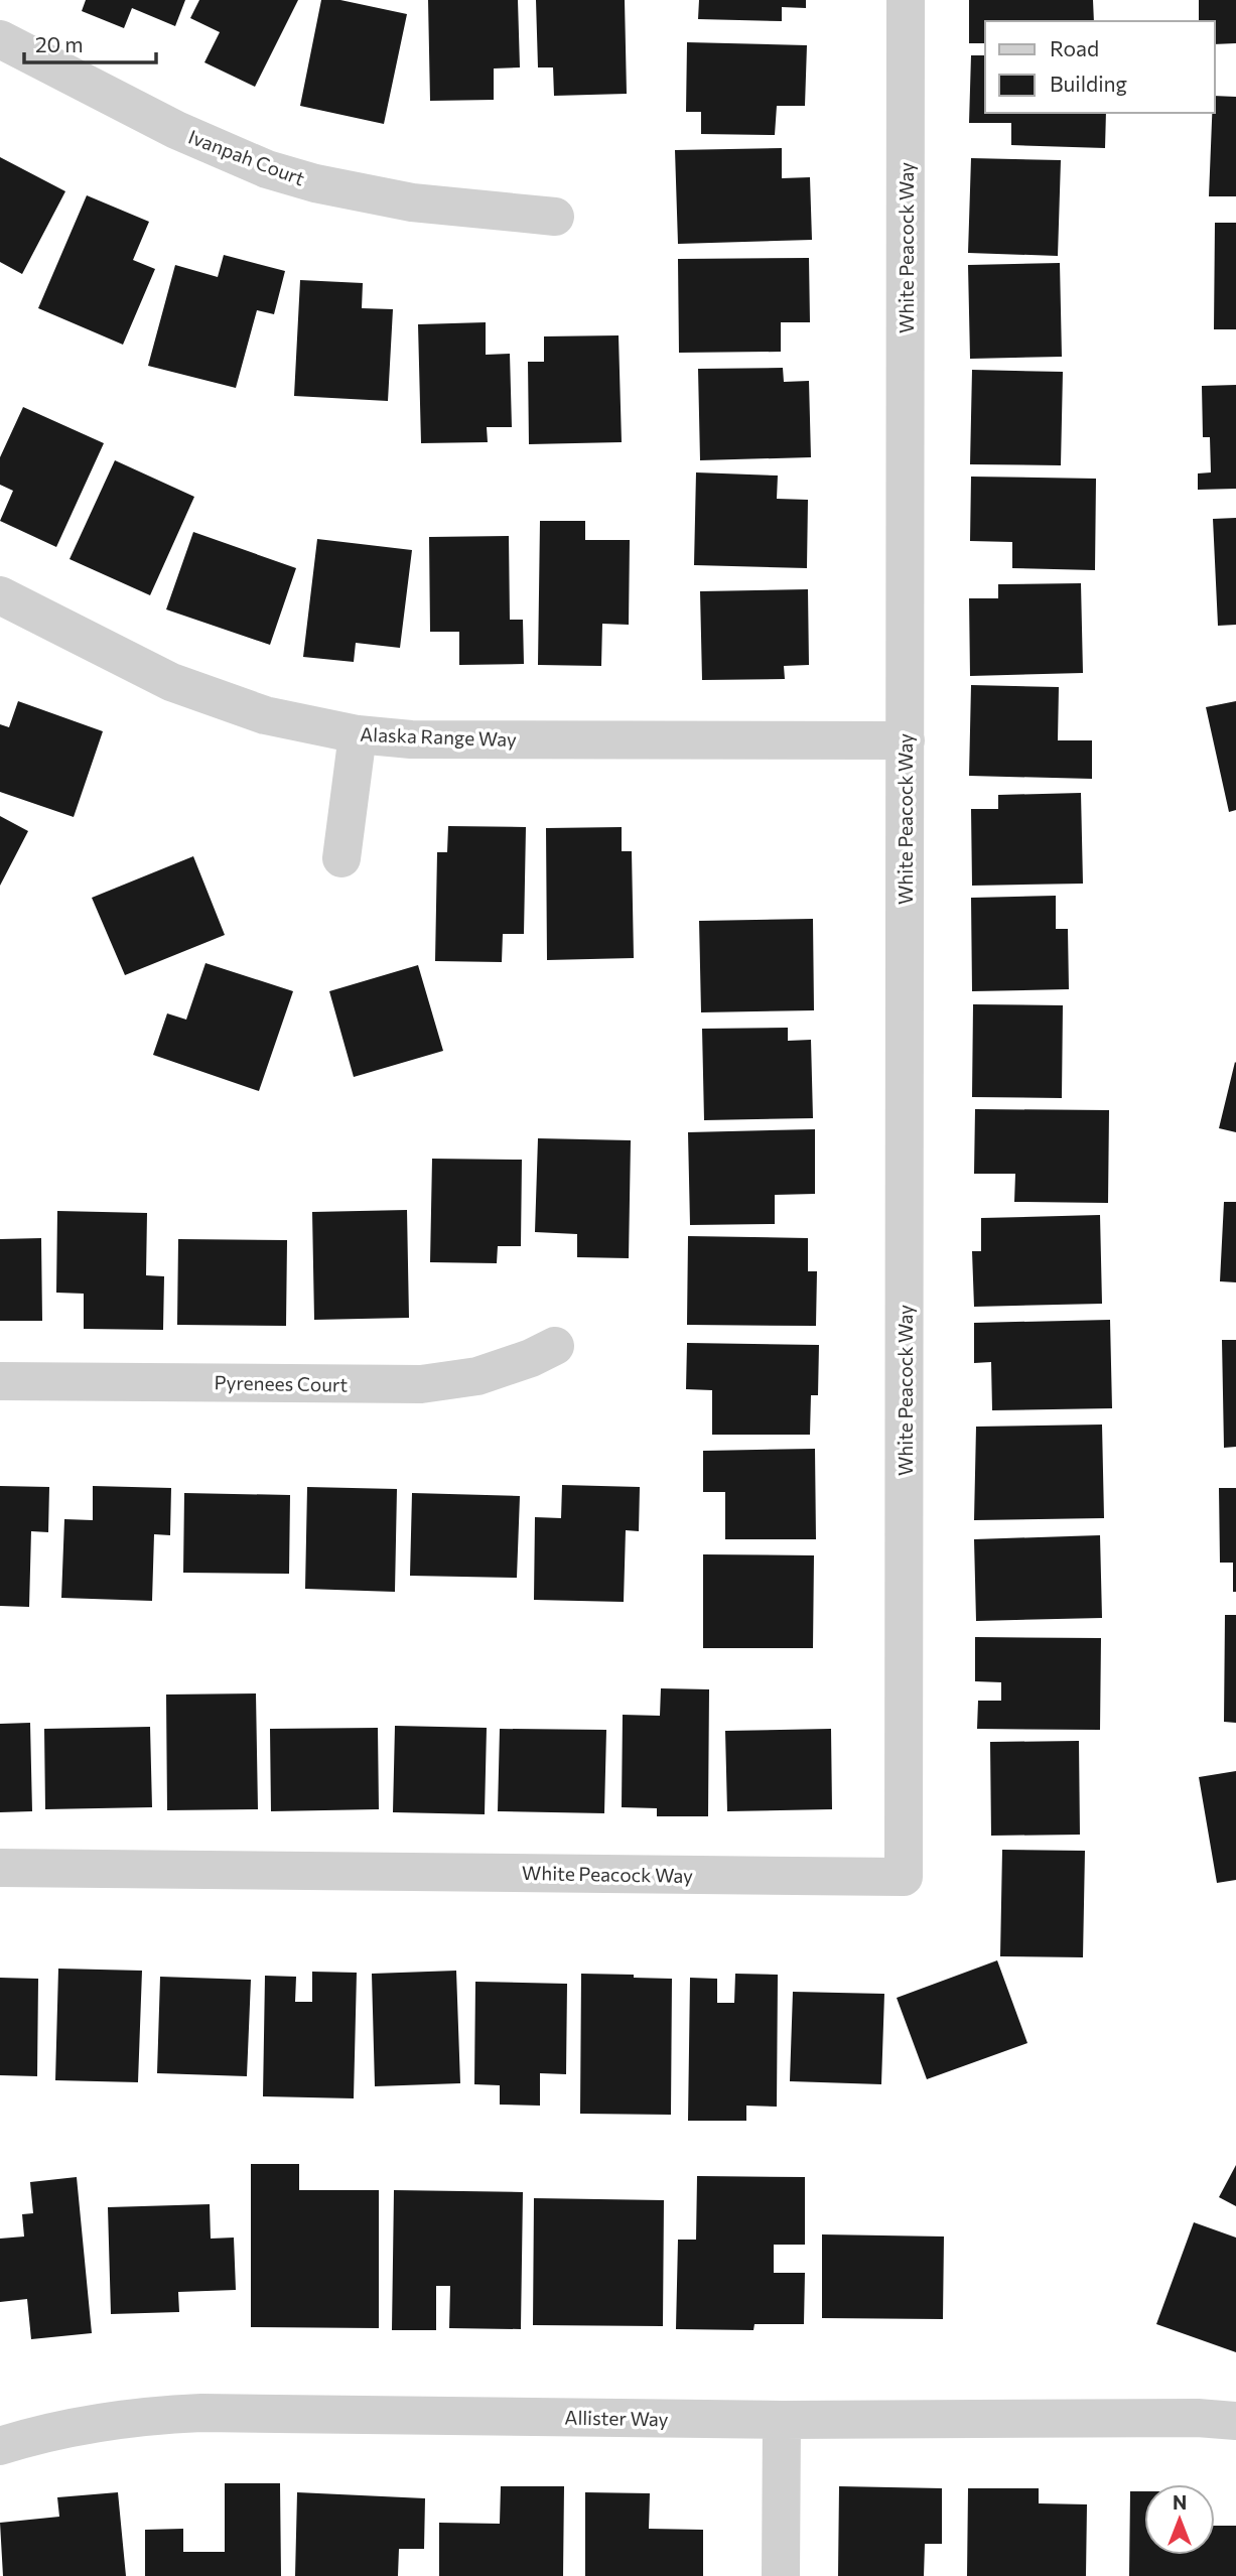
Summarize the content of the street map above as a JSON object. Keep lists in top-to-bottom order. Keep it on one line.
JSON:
{"streets":{"street":["Ivanpah Court","White Peacock Way","Alaska Range Way","Pyrenees Court","Allister Way"]},"crossings":[["White Peacock Way","Alaska Range Way"]],"legend":["Road","Building"],"scale_bar":"20 m","north":"top"}
